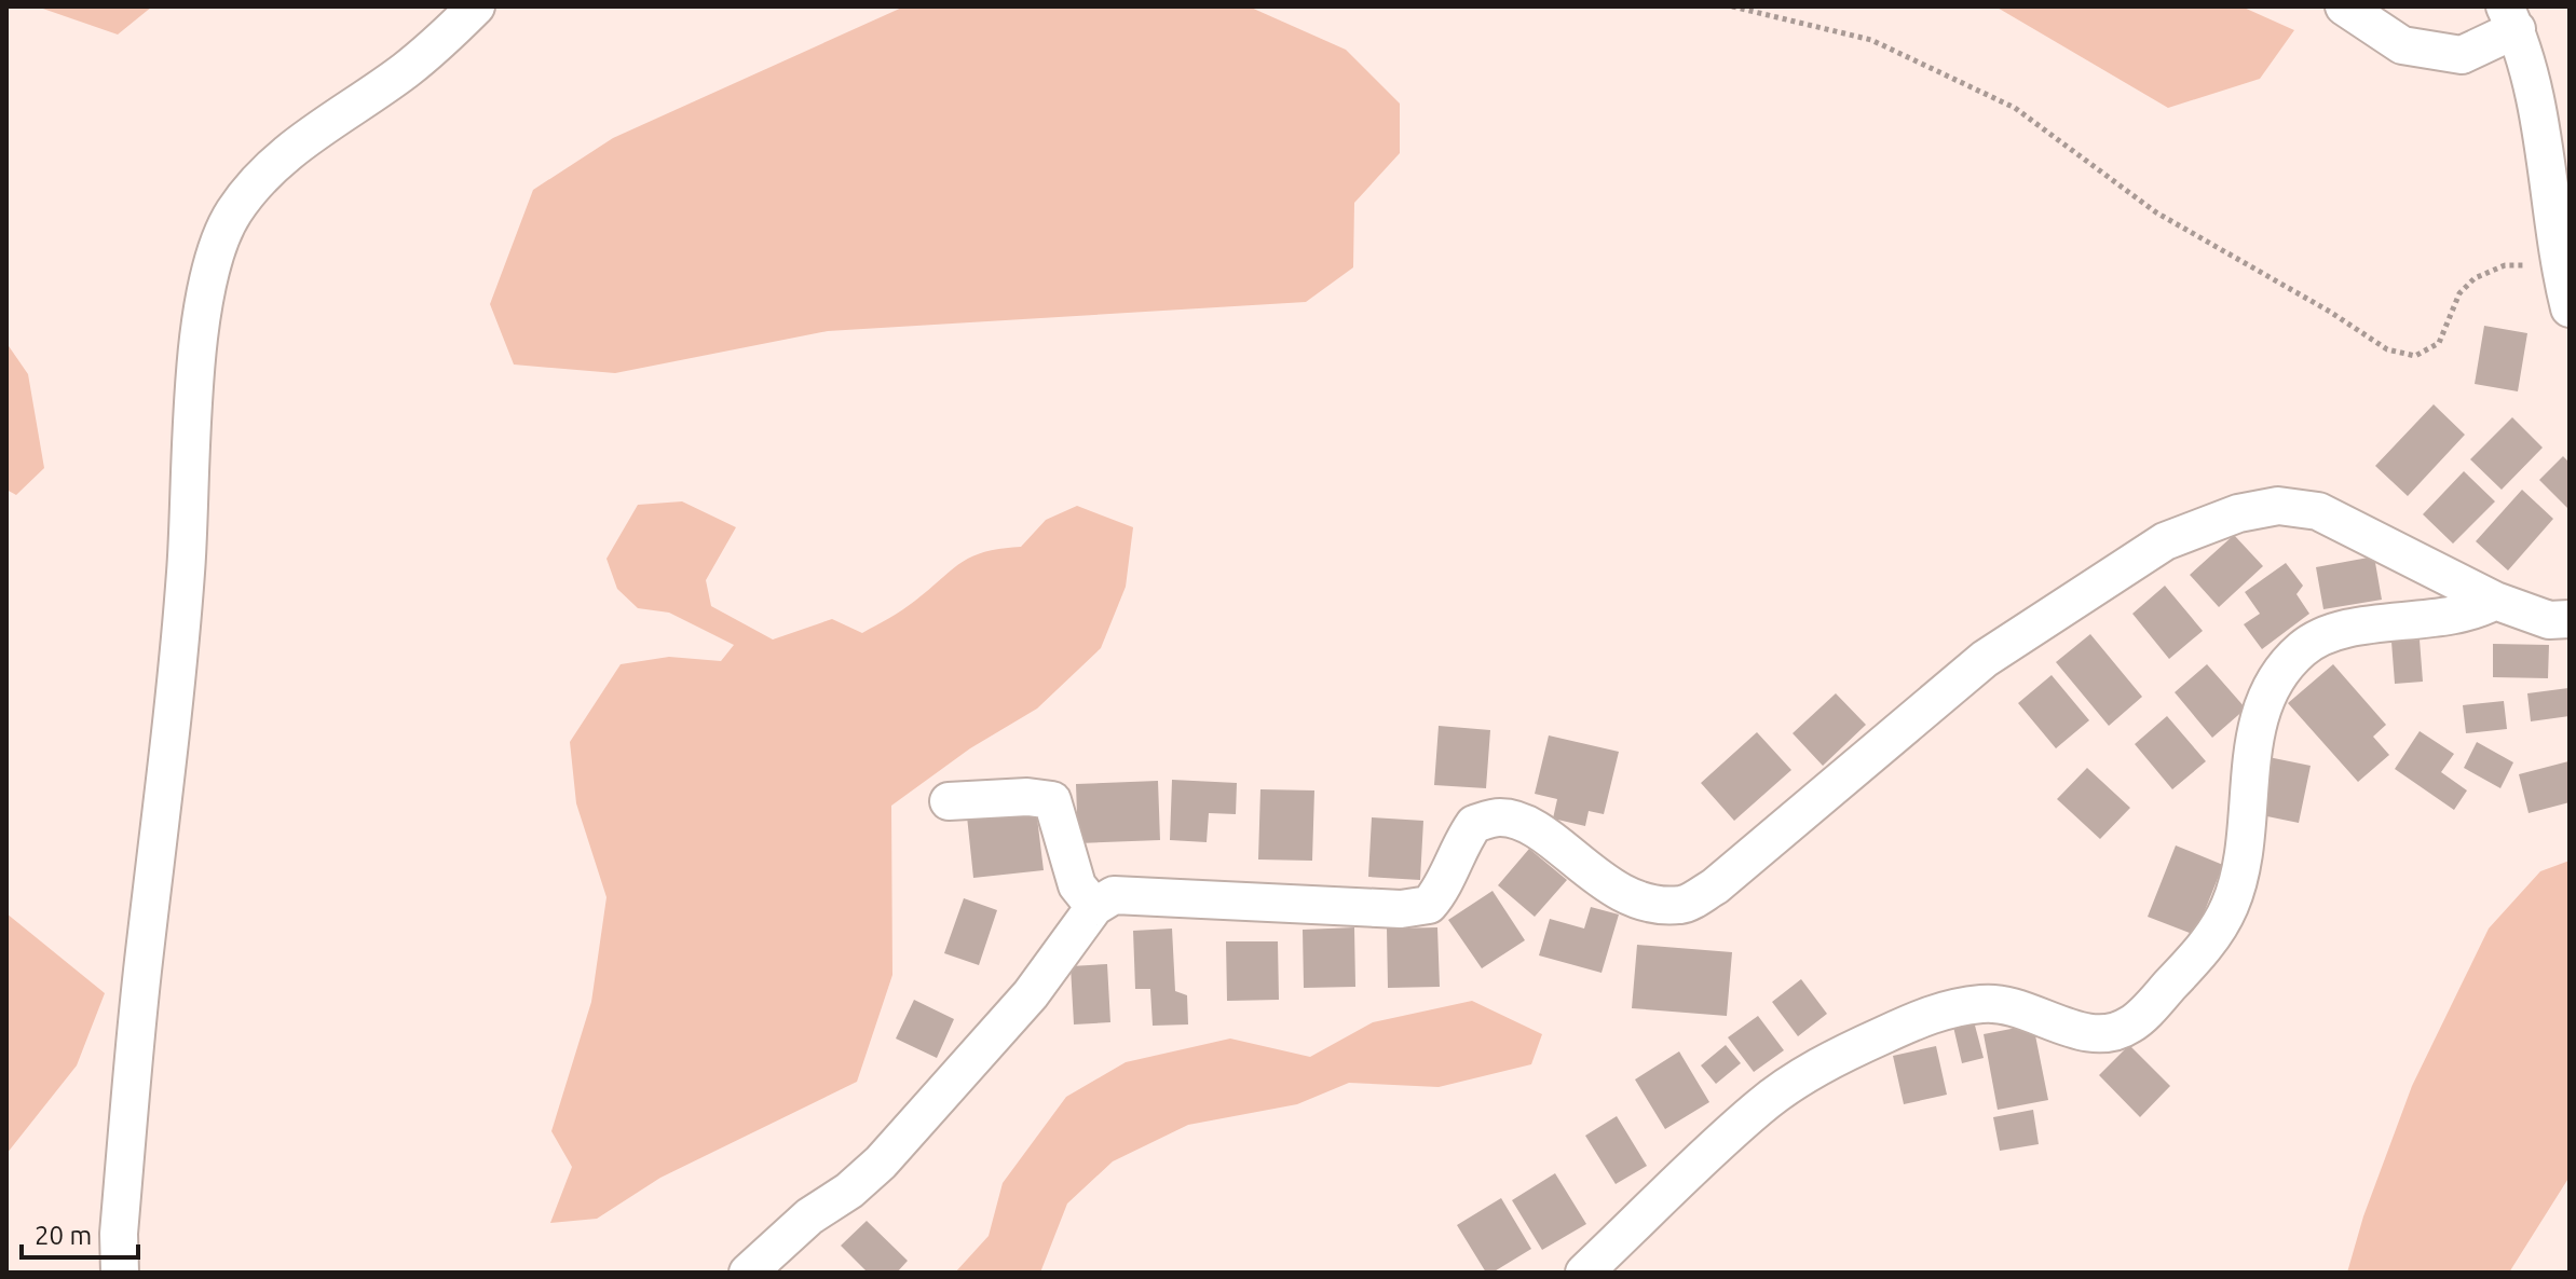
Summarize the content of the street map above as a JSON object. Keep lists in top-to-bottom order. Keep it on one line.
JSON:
{"scale_bar":"20 m"}
